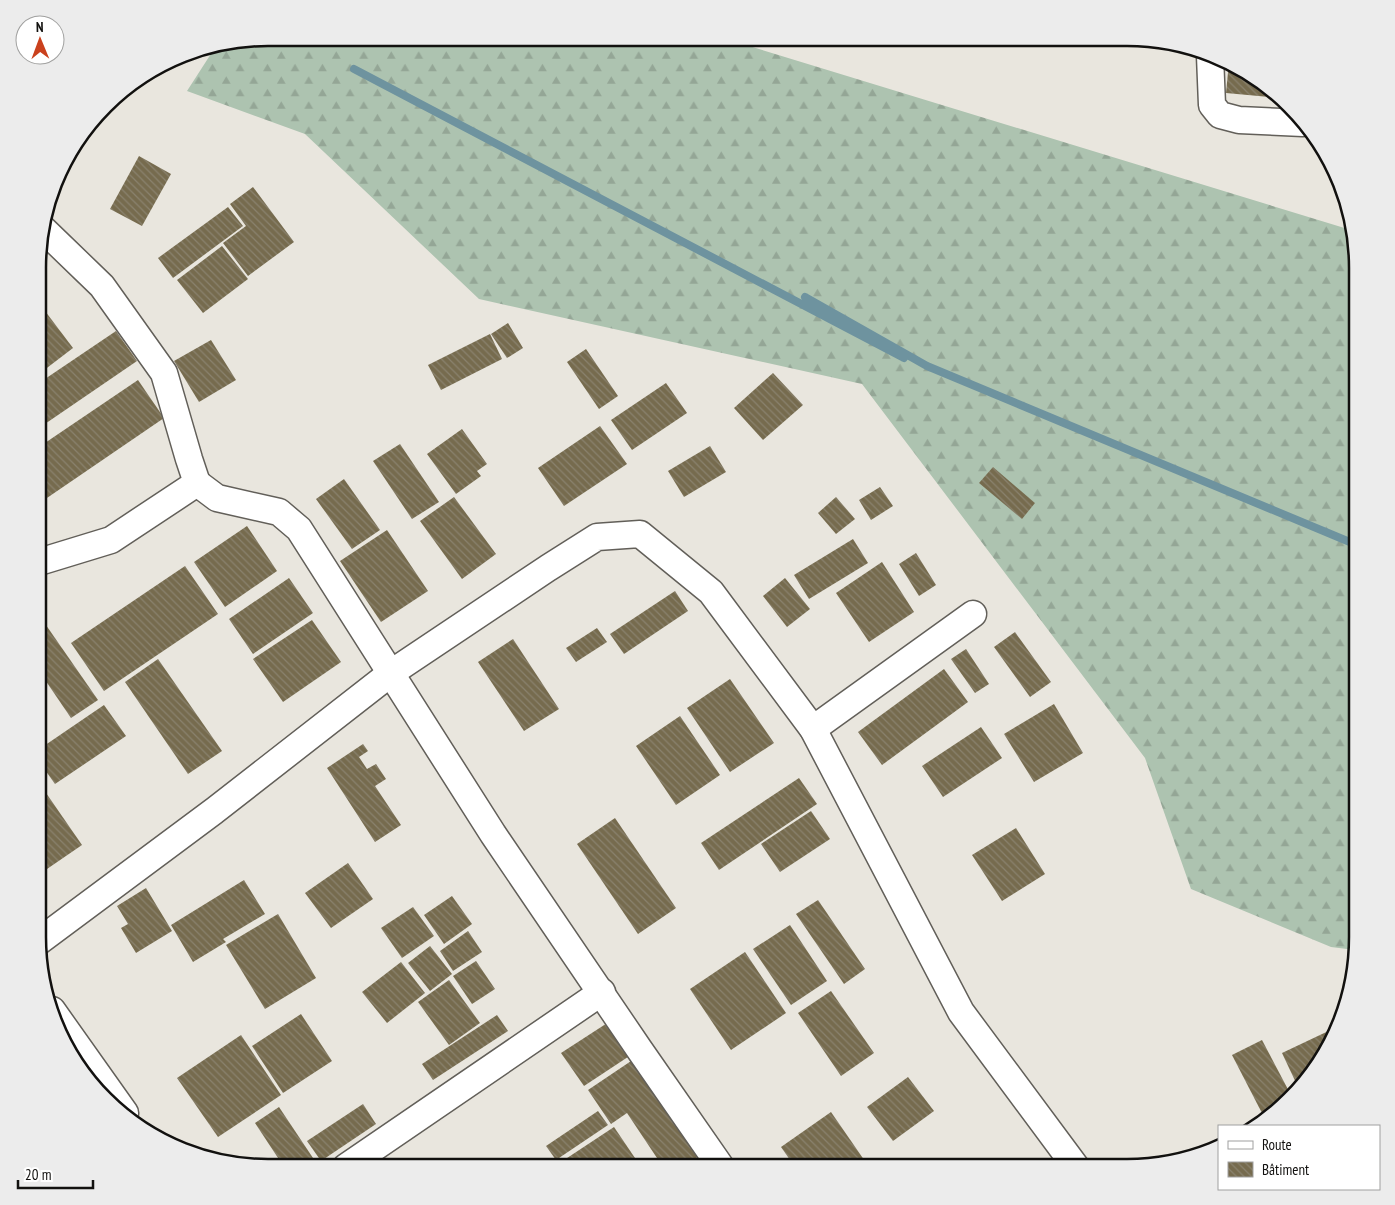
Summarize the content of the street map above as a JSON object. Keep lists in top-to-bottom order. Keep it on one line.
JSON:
{"legend":["Route","Bâtiment"],"scale_bar":"20 m","north":"top"}
